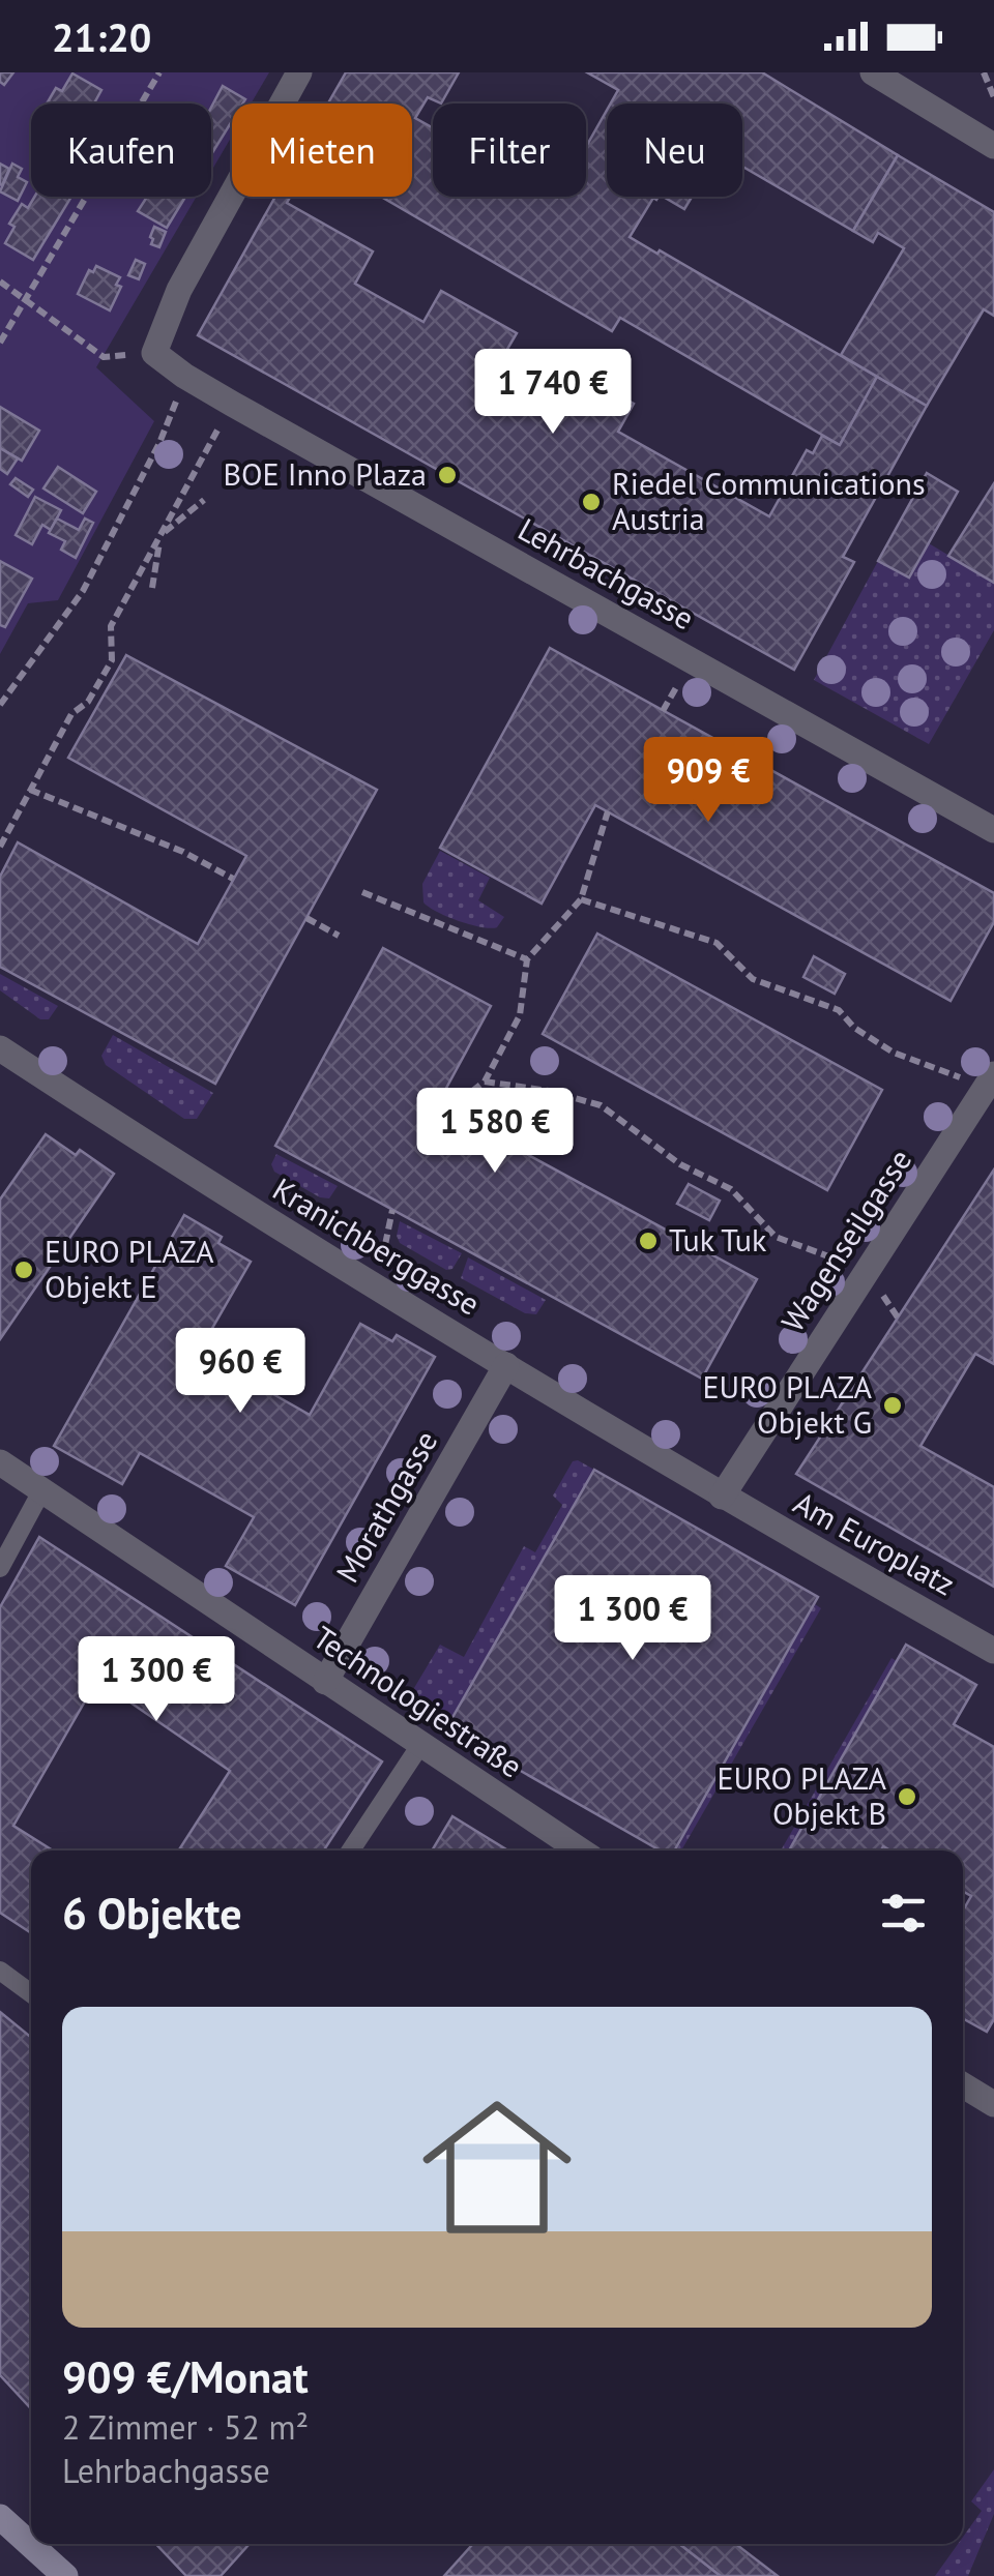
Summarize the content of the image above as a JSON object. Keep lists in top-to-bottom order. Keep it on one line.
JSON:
{"streets":{"street":["Lehrbachgasse","Wagenseilgasse","Kranichberggasse","Morathgasse","Am Europlatz","Technologiestraße"]},"crossings":[["Wagenseilgasse","Kranichberggasse"],["Wagenseilgasse","Am Europlatz"],["Kranichberggasse","Morathgasse"],["Kranichberggasse","Am Europlatz"],["Morathgasse","Technologiestraße"]],"places":["BOE Inno Plaza","Riedel Communications Austria","Tuk Tuk","EURO PLAZA Objekt E","EURO PLAZA Objekt G","EURO PLAZA Objekt B"],"page":{"status":"21:20","chip":["Kaufen","Mieten","Filter","Neu"],"price":["1 740 €","909 €","1 580 €","960 €","1 300 €","1 300 €"],"heading":"6 Objekte","list":[{"name":"909 €/Monat","note":"2 Zimmer · 52 m² · Lehrbachgasse"}]}}
